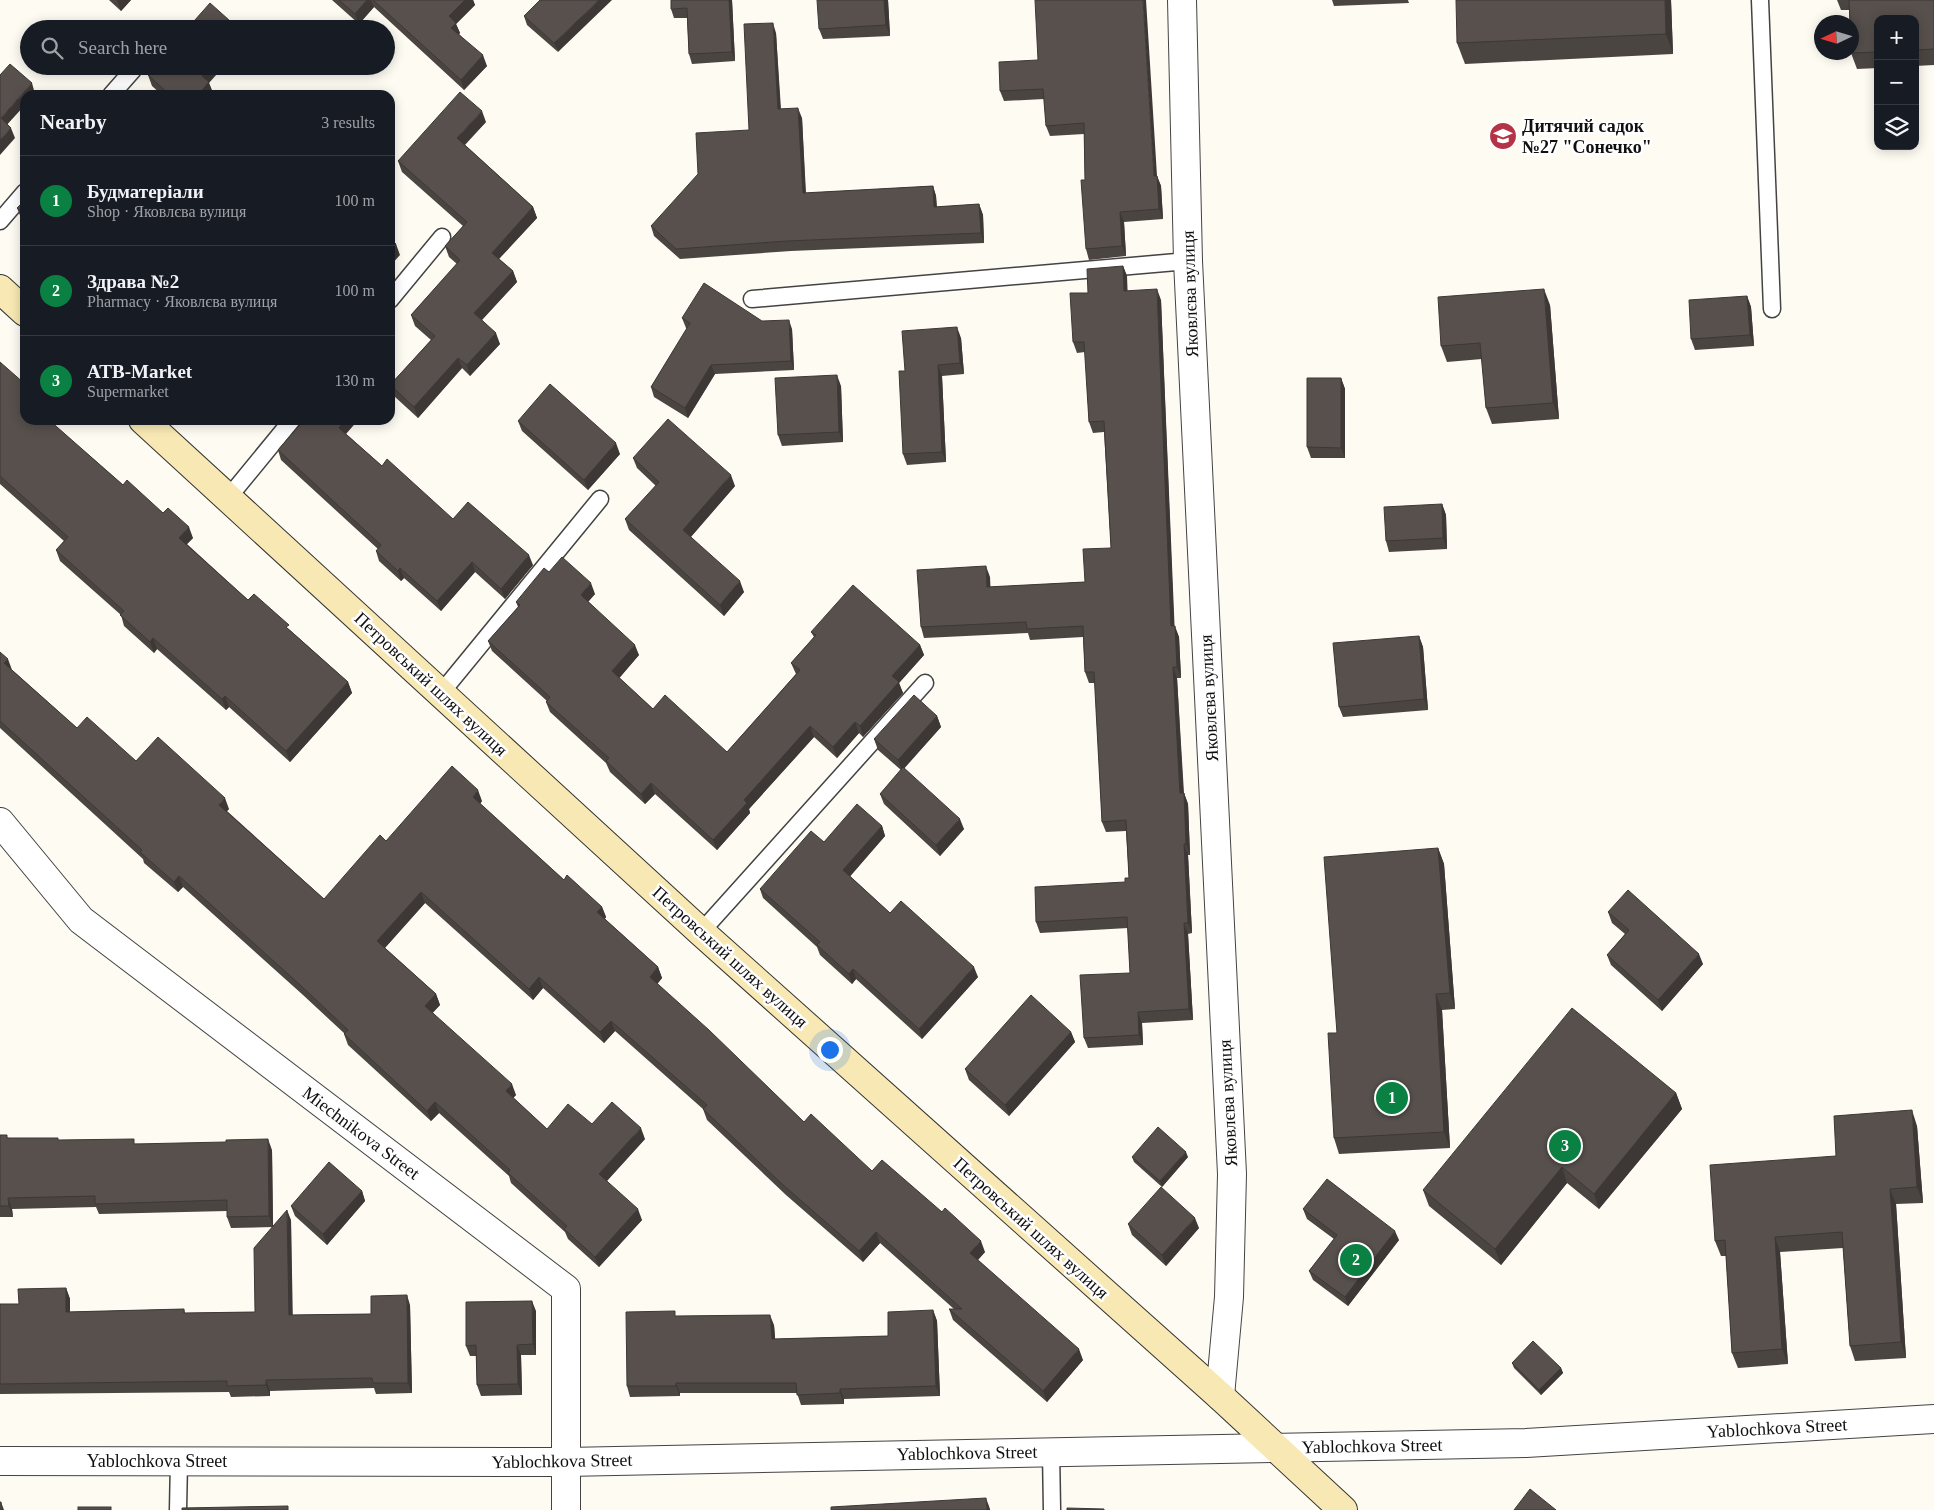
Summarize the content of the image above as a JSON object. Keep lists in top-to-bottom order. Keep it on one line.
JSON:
{"streets":{"street":["Яковлєва вулиця","Петровський шлях вулиця","Miechnikova Street","Yablochkova Street"]},"crossings":[["Яковлєва вулиця","Петровський шлях вулиця"],["Петровський шлях вулиця","Yablochkova Street"],["Miechnikova Street","Yablochkova Street"]],"places":{"school or university":["Дитячий садок №27 \"Сонечко\""]},"north":"left","page":{"map_buttons":["+","−"],"search":"Search here","heading":["Nearby","3 results"],"list":[{"mark":"1","name":"Будматеріали","note":"Shop · Яковлєва вулиця","value":"100 m"},{"mark":"2","name":"Здрава №2","note":"Pharmacy · Яковлєва вулиця","value":"100 m"},{"mark":"3","name":"ATB-Market","note":"Supermarket","value":"130 m"}],"pins":["1","3","2"]}}
